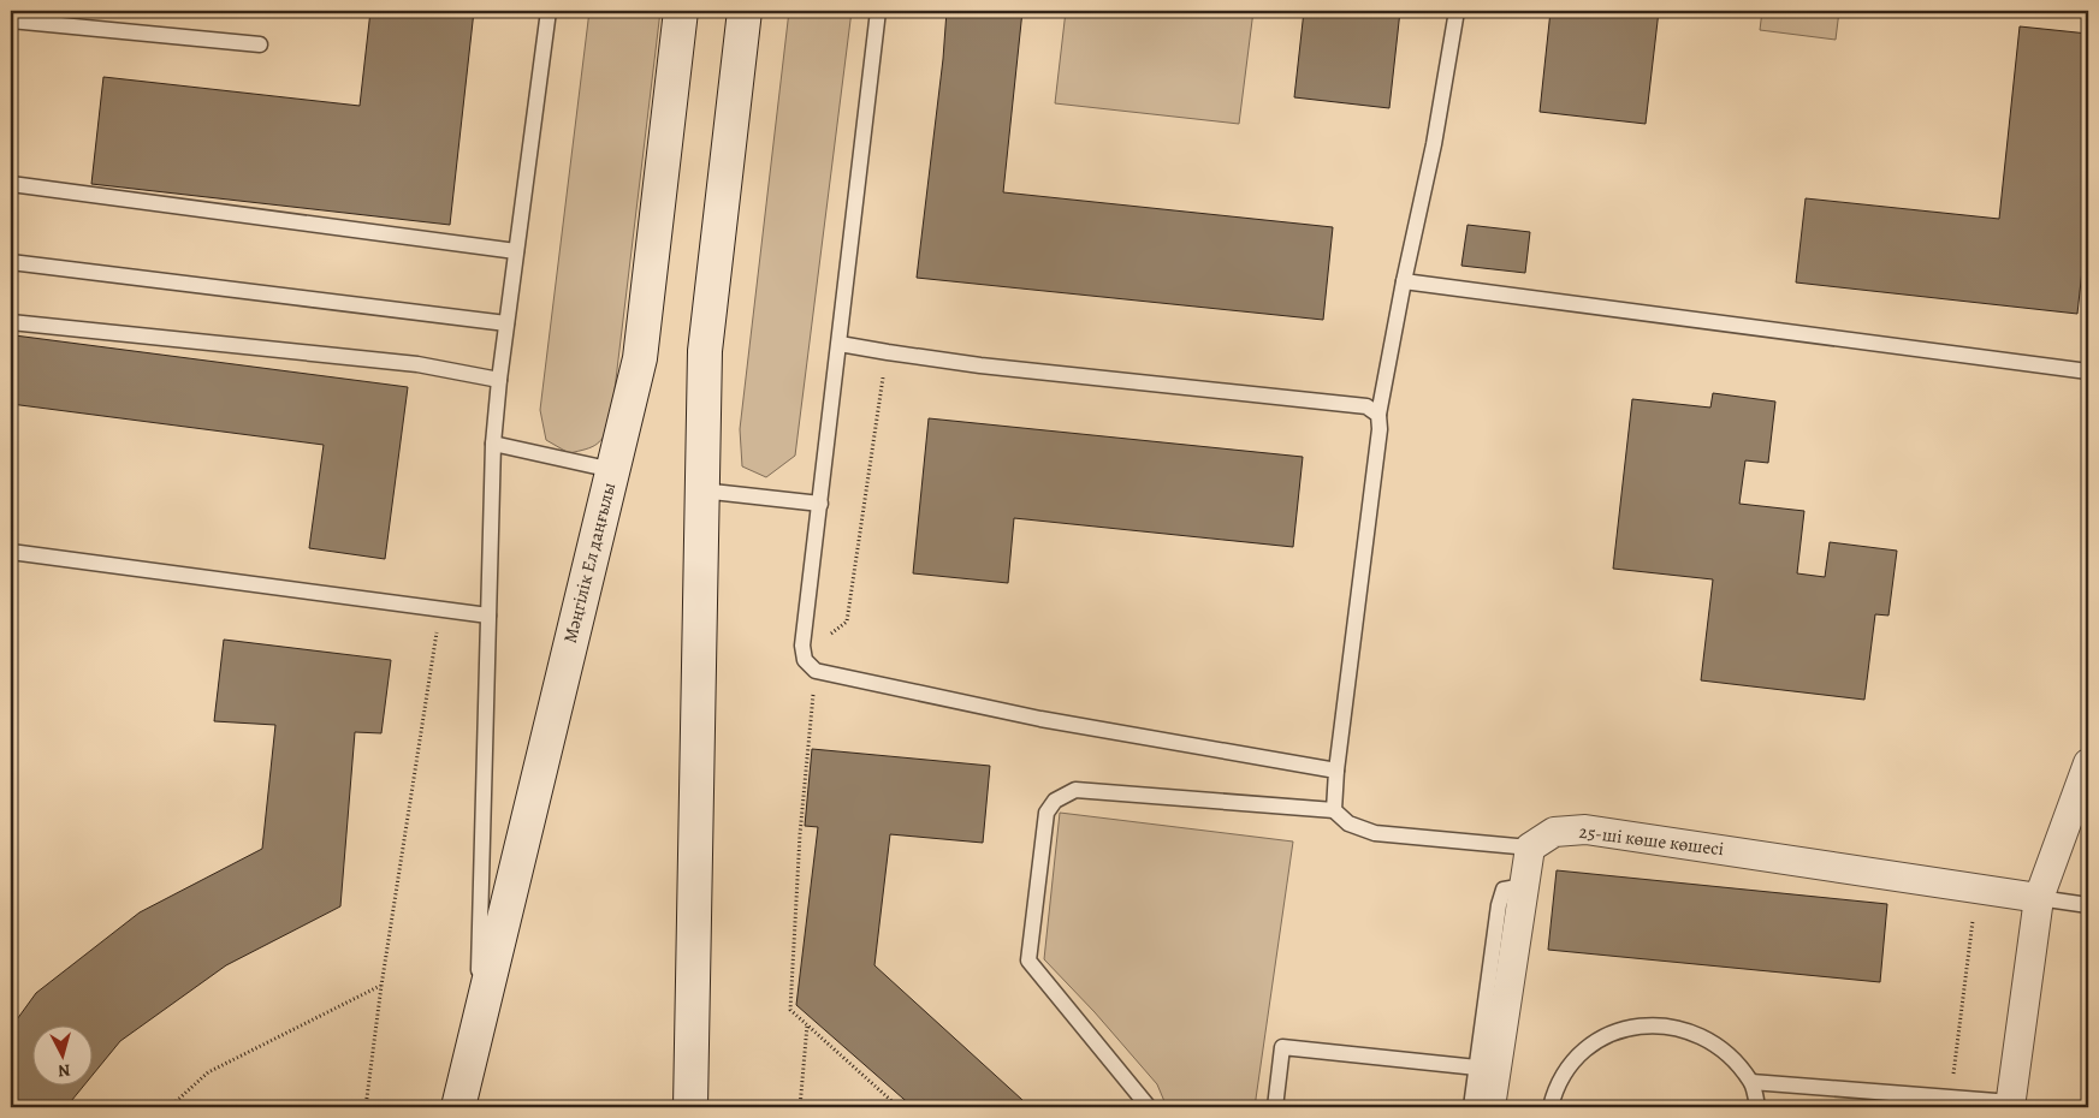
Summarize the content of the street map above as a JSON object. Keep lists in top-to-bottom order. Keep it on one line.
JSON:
{"streets":{"main road":["Мәңгілік Ел даңғылы"],"street":["25-ші көше көшесі"]},"north":"bottom"}
